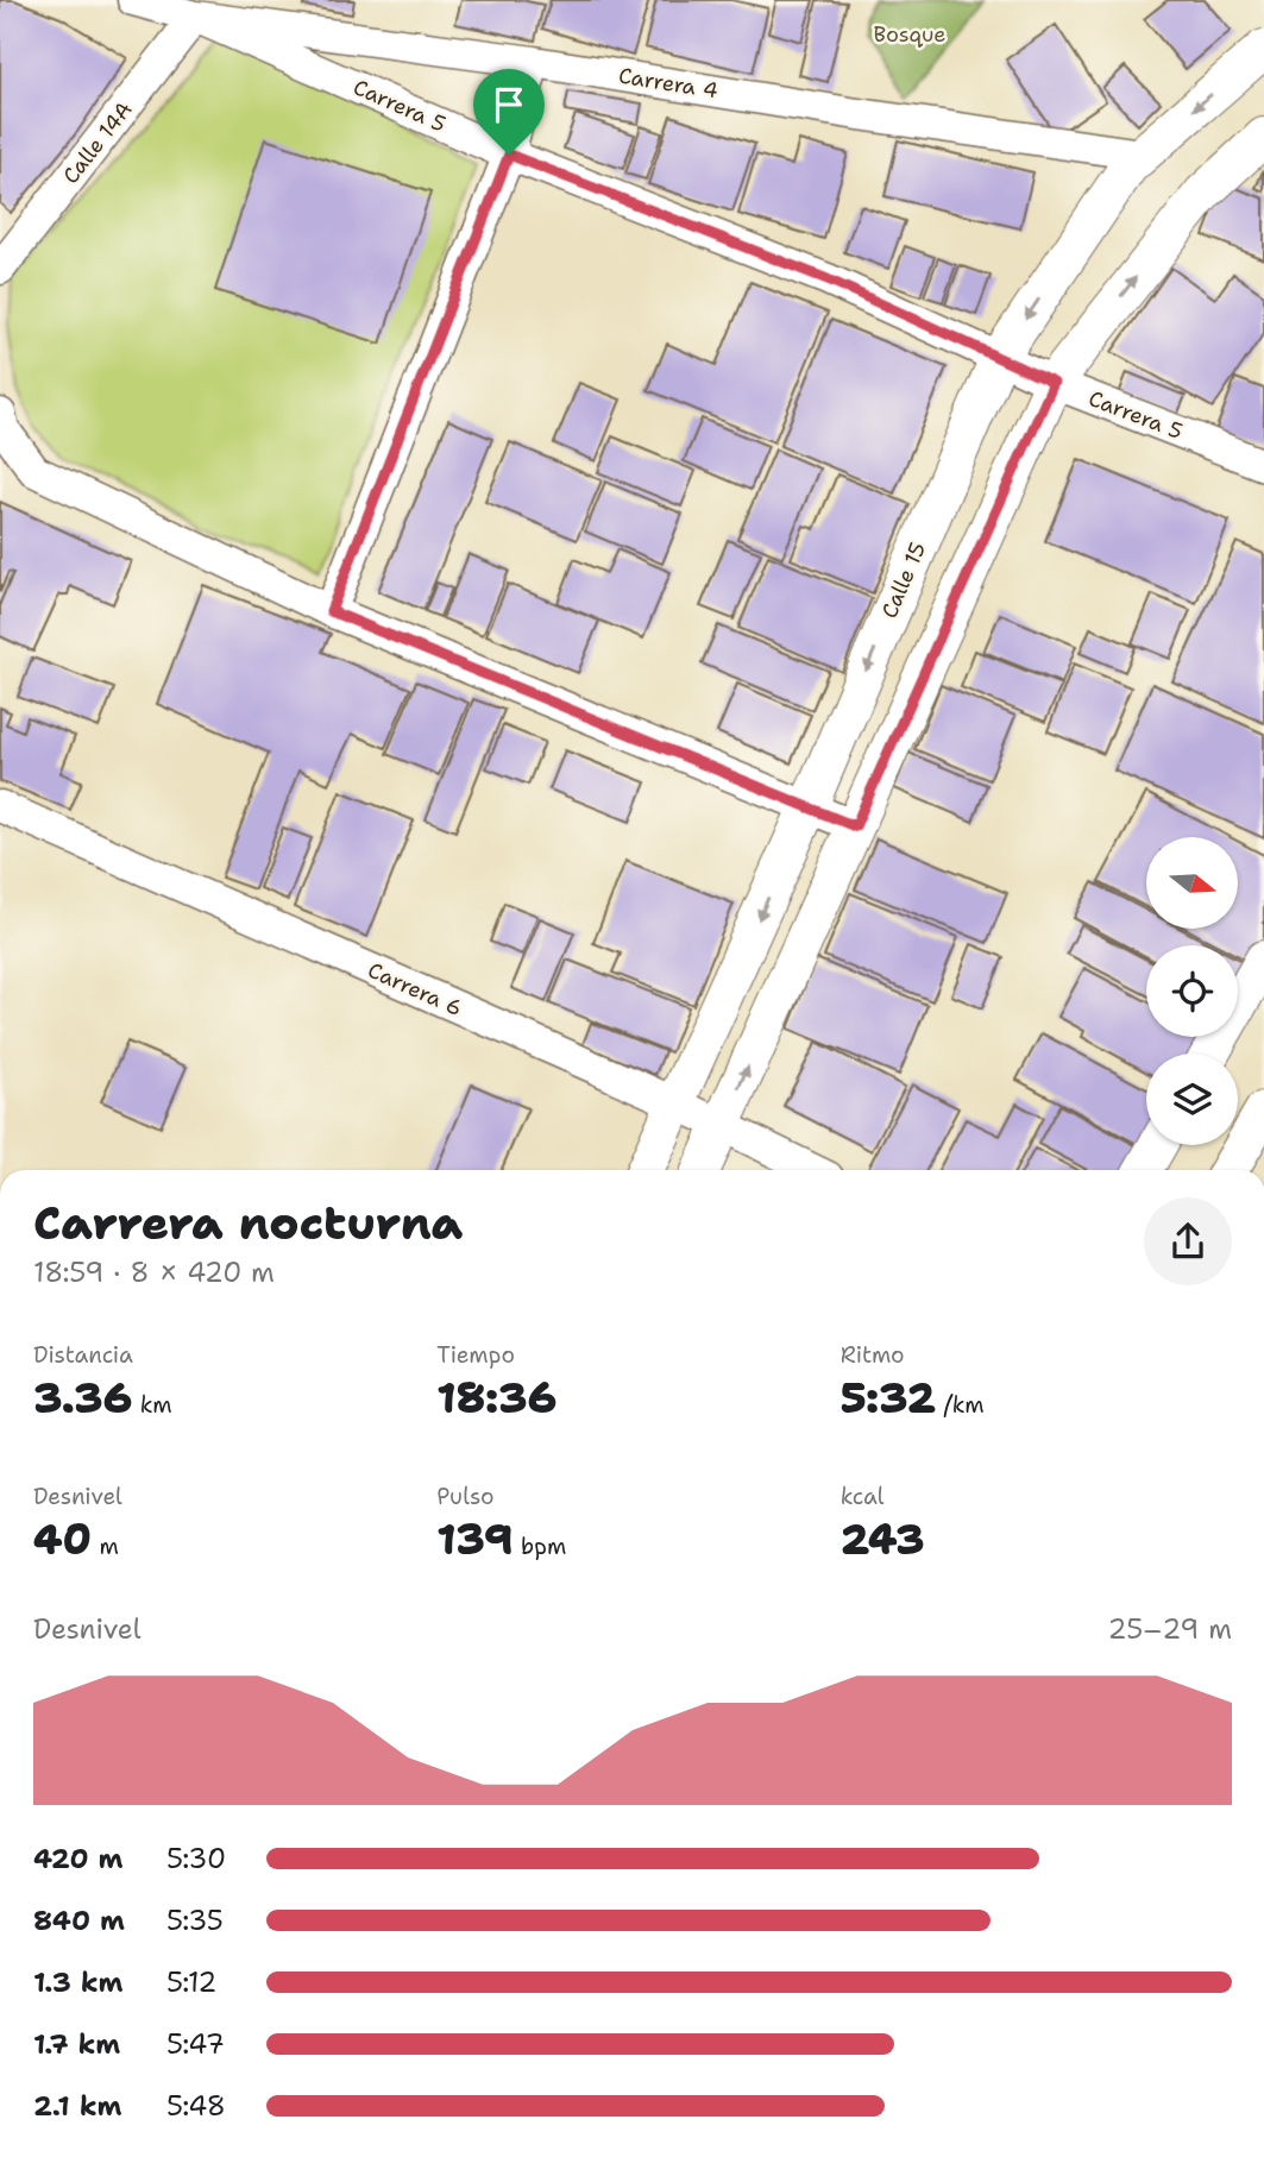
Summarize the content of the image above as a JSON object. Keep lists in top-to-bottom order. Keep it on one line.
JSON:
{"streets":{"street":["Carrera 4","Carrera 5","Calle 14A","Calle 15","Carrera 6"]},"crossings":[["Carrera 4","Carrera 5"],["Carrera 4","Calle 14A"],["Carrera 4","Calle 15"],["Carrera 5","Calle 14A"],["Carrera 5","Calle 15"],["Calle 15","Carrera 6"]],"parks":["Bosque"],"north":"right","page":{"heading":["Carrera nocturna","18:59 · 8 × 420 m"],"stats":[["Distancia","3.36 km"],["Tiempo","18:36"],["Ritmo","5:32 /km"],["Desnivel","40 m"],["Pulso","139 bpm"],["kcal","243"]],"chart":["Desnivel","25–29 m"],"list":[{"name":"420 m","note":"5:30"},{"name":"840 m","note":"5:35"},{"name":"1.3 km","note":"5:12"},{"name":"1.7 km","note":"5:47"},{"name":"2.1 km","note":"5:48"}]}}
